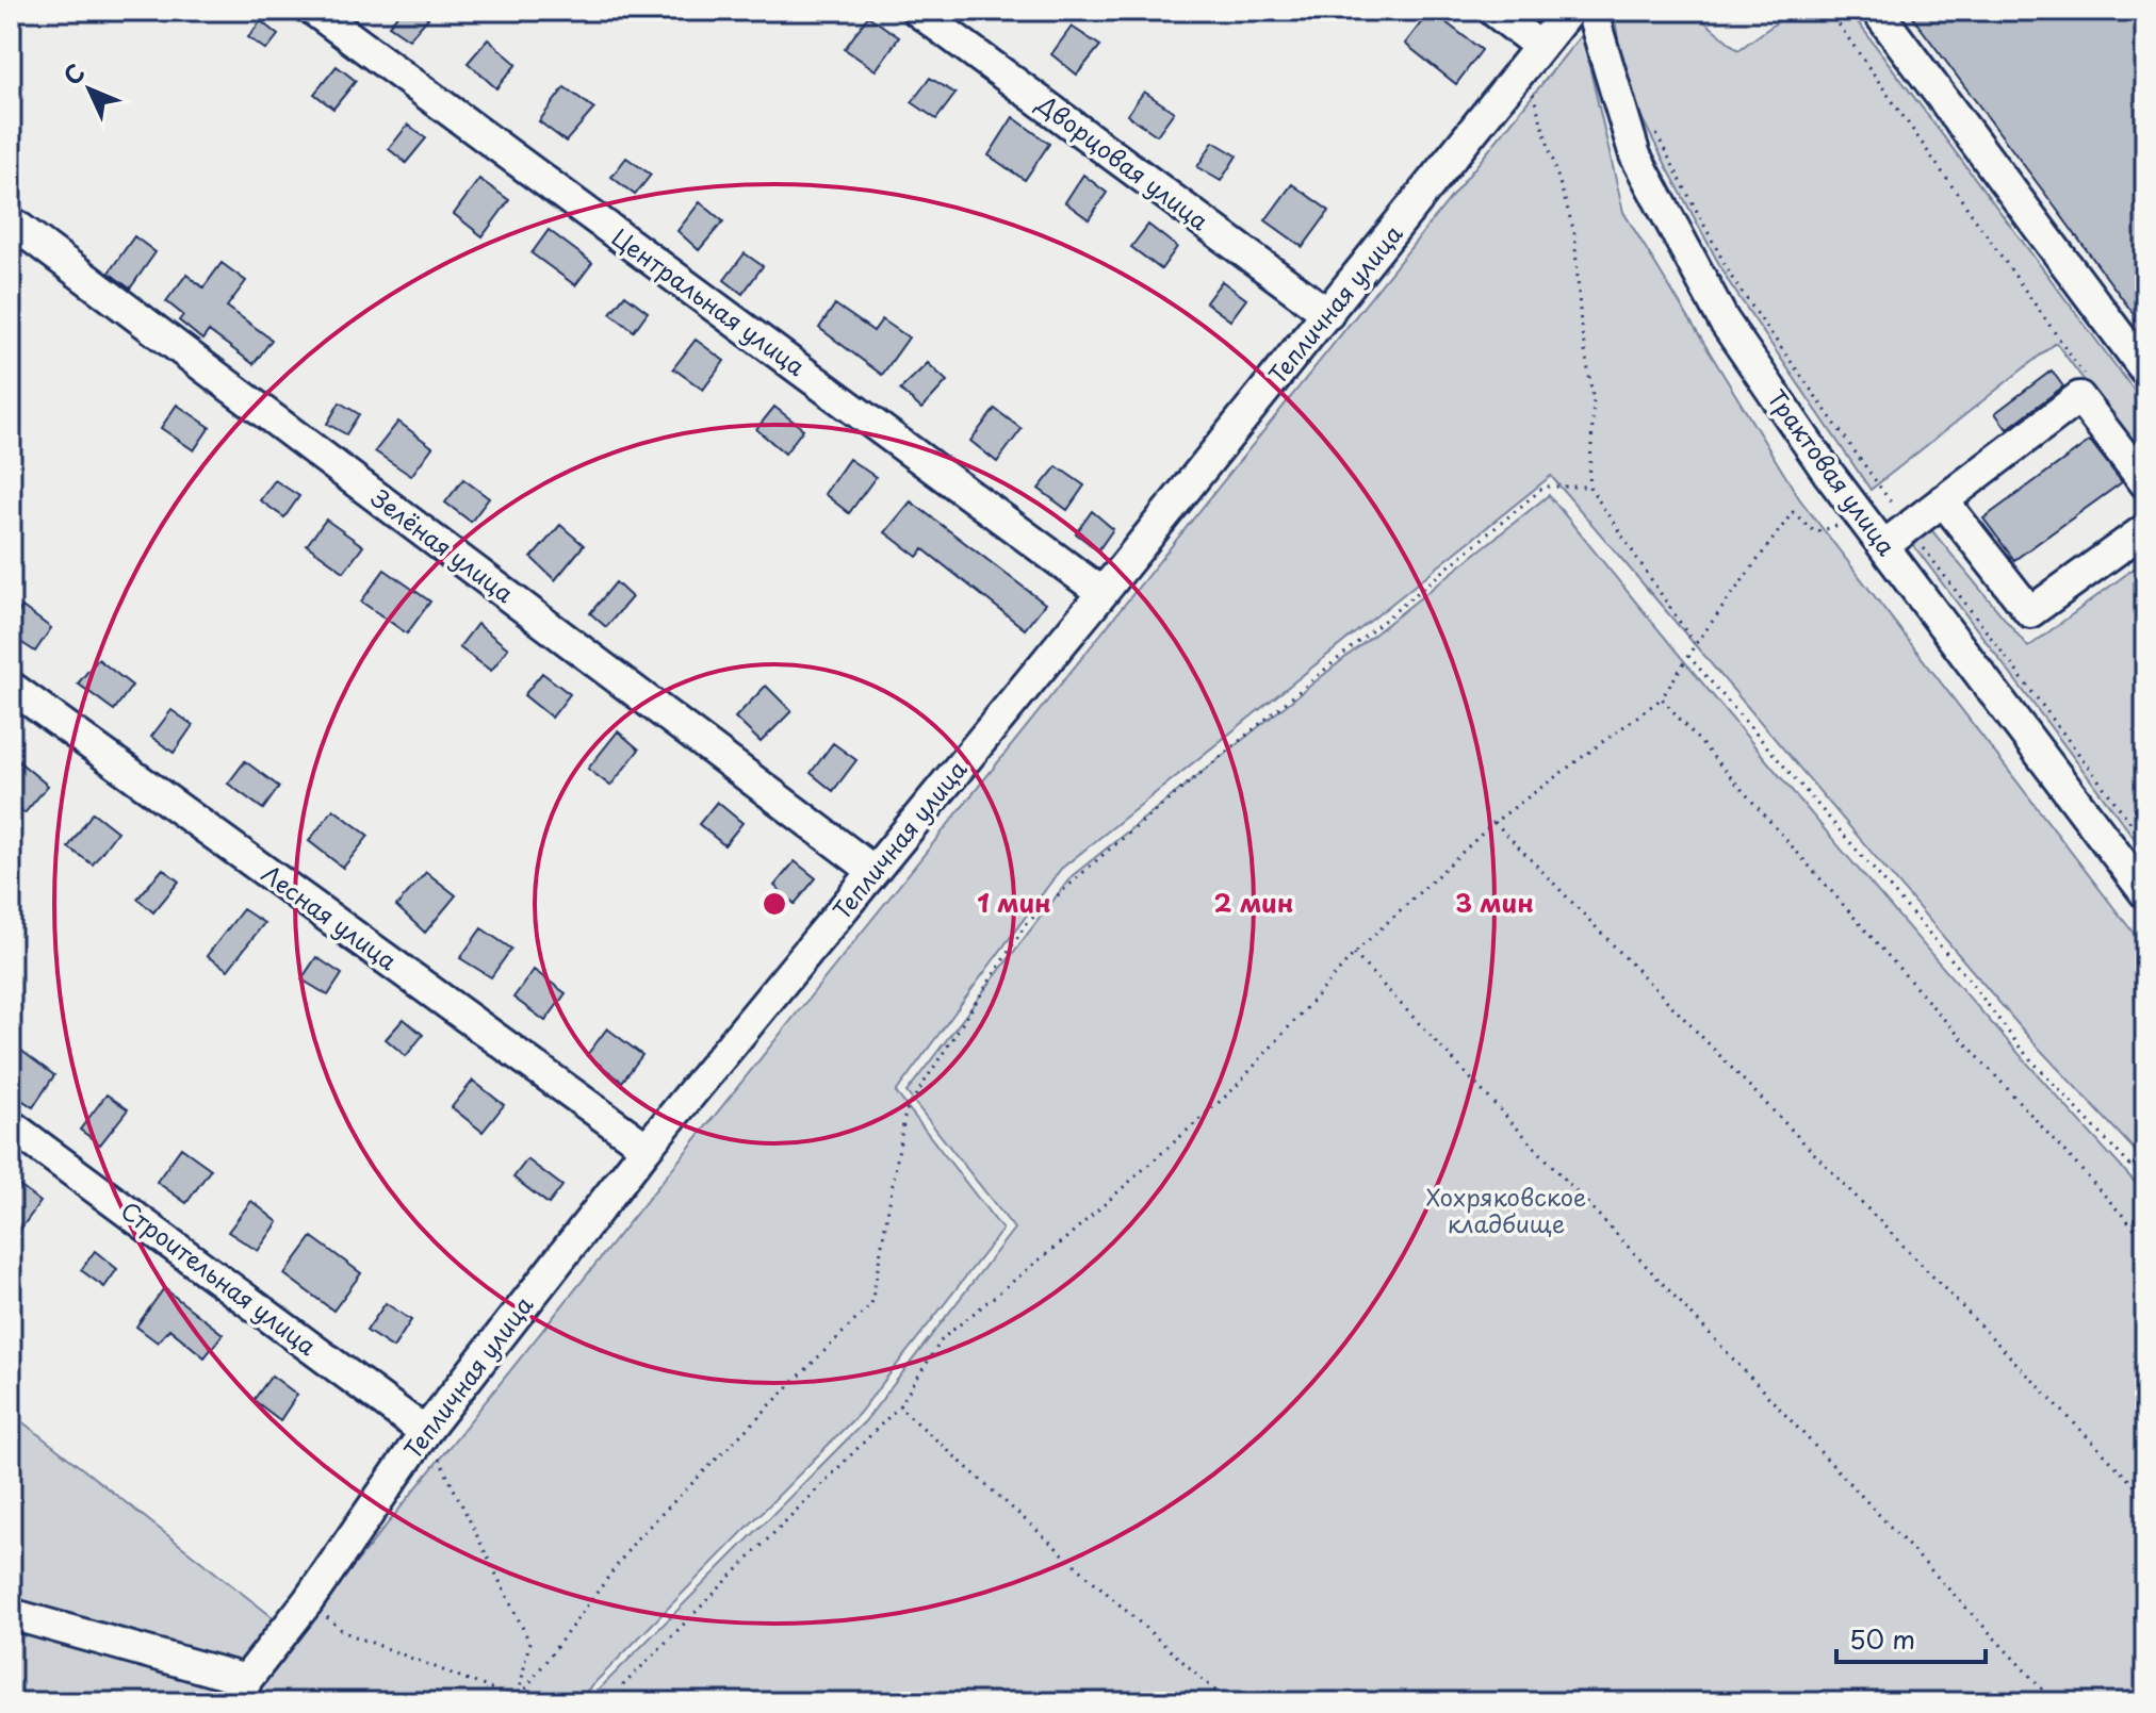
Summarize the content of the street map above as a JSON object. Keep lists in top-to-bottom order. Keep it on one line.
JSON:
{"streets":{"street":["Дворцовая улица","Центральная улица","Тепличная улица","Трактовая улица","Зелёная улица","Лесная улица","Строительная улица"]},"crossings":[["Дворцовая улица","Тепличная улица"],["Центральная улица","Тепличная улица"],["Тепличная улица","Зелёная улица"],["Тепличная улица","Лесная улица"],["Тепличная улица","Строительная улица"]],"parks":["Хохряковское кладбище"],"scale_bar":"50 m","north":"top left","rings":["1 мин","2 мин","3 мин"]}
